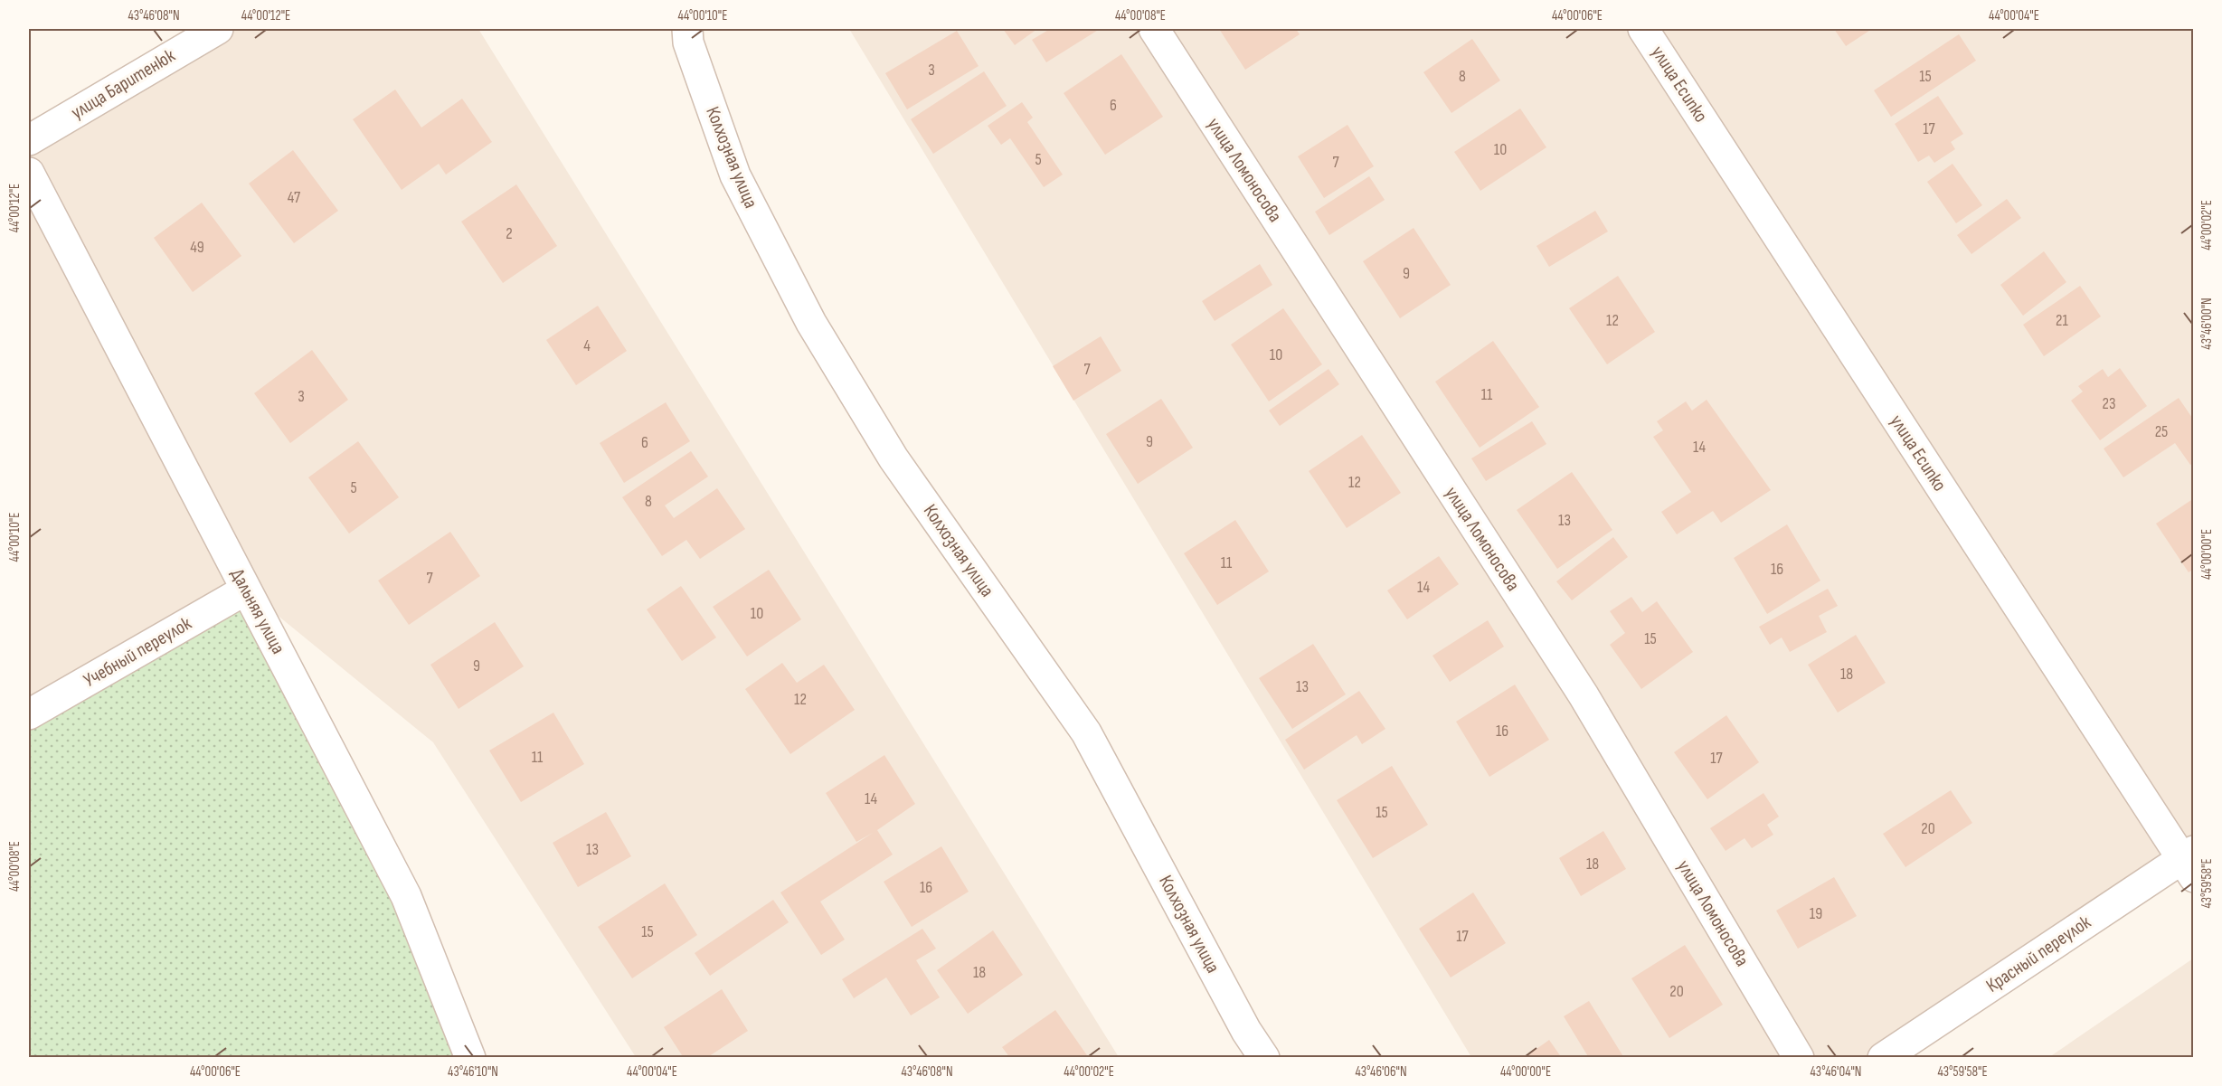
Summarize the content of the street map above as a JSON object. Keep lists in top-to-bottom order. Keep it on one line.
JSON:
{"streets":{"street":["улица Баритенюк","улица Есипко","Колхозная улица","улица Ломоносова","Дальняя улица","Учебный переулок","Красный переулок"]},"crossings":[["улица Есипко","Красный переулок"],["Дальняя улица","Учебный переулок"]],"house_numbers":["3","8","15","6","17","10","5","7","47","2","49","9","12","21","4","10","7","11","3","23","25","9","6","14","12","5","8","13","11","16","7","14","10","15","9","18","13","12","16","11","17","14","15","20","13","18","16","19","15","17","18","20"],"coordinates":["43°46'08\"N","44°00'12\"E","44°00'10\"E","44°00'08\"E","44°00'06\"E","44°00'04\"E","44°00'02\"E","43°46'00\"N","44°00'00\"E","43°59'58\"E","43°46'10\"N","43°46'06\"N","43°46'04\"N"]}
